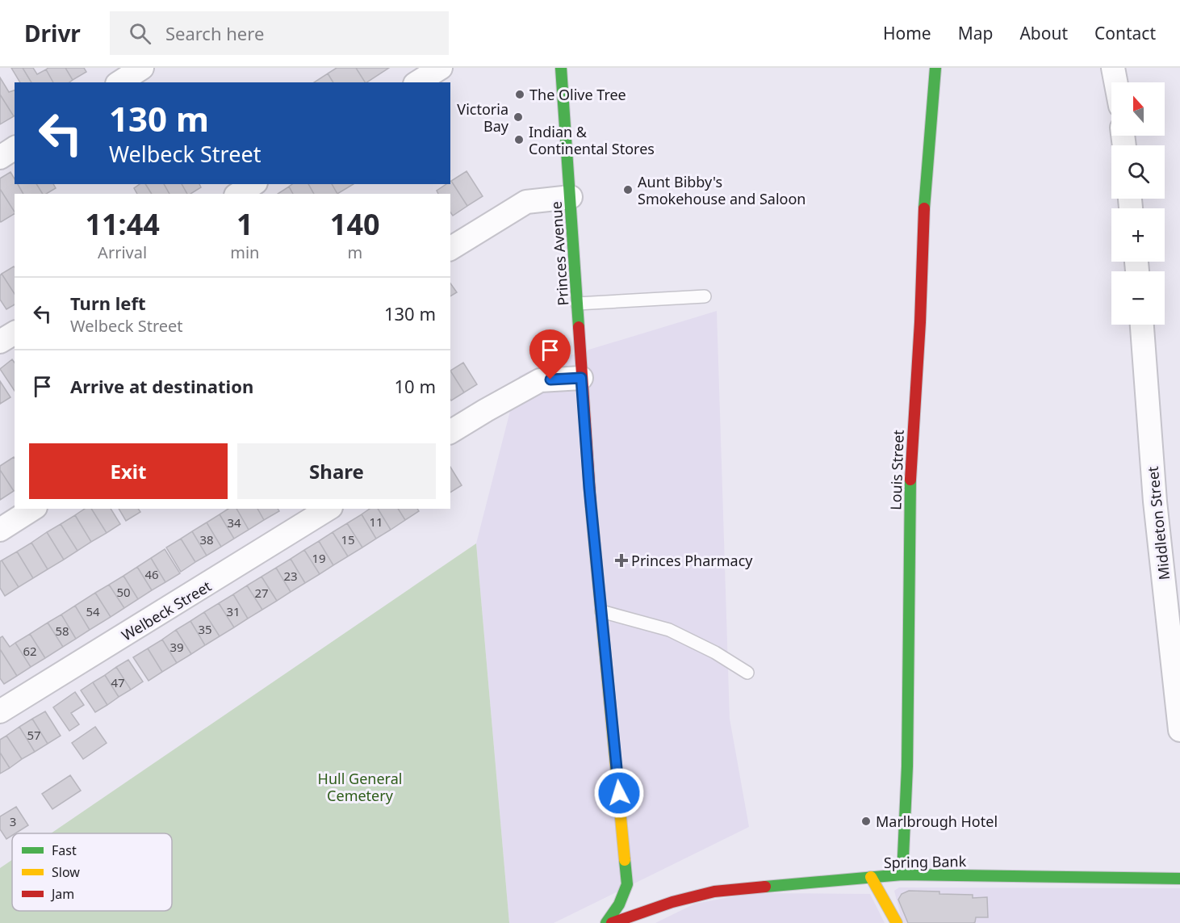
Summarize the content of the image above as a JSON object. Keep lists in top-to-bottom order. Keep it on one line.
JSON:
{"streets":{"street":["Princes Avenue","Louis Street","Middleton Street","Welbeck Street","Spring Bank"]},"crossings":[["Louis Street","Spring Bank"]],"parks":["Hull General Cemetery"],"places":{"other":["The Olive Tree","Victoria Bay","Indian & Continental Stores","Aunt Bibby's Smokehouse and Saloon","Marlbrough Hotel"],"health":["Princes Pharmacy"]},"house_numbers":["11","34","38","15","19","46","23","50","27","54","31","35","58","39","62","47","57","3"],"legend":["Fast","Slow","Jam"],"north":"top","page":{"header":"Drivr","search":"Search here","nav":["Home","Map","About","Contact"],"map_buttons":["+","−"],"turn":["130 m","Welbeck Street"],"eta":["11:44","Arrival","1","min","140","m"],"list":[{"name":"Turn left","note":"Welbeck Street","value":"130 m"},{"name":"Arrive at destination","value":"10 m"}],"buttons":["Exit","Share"]}}
